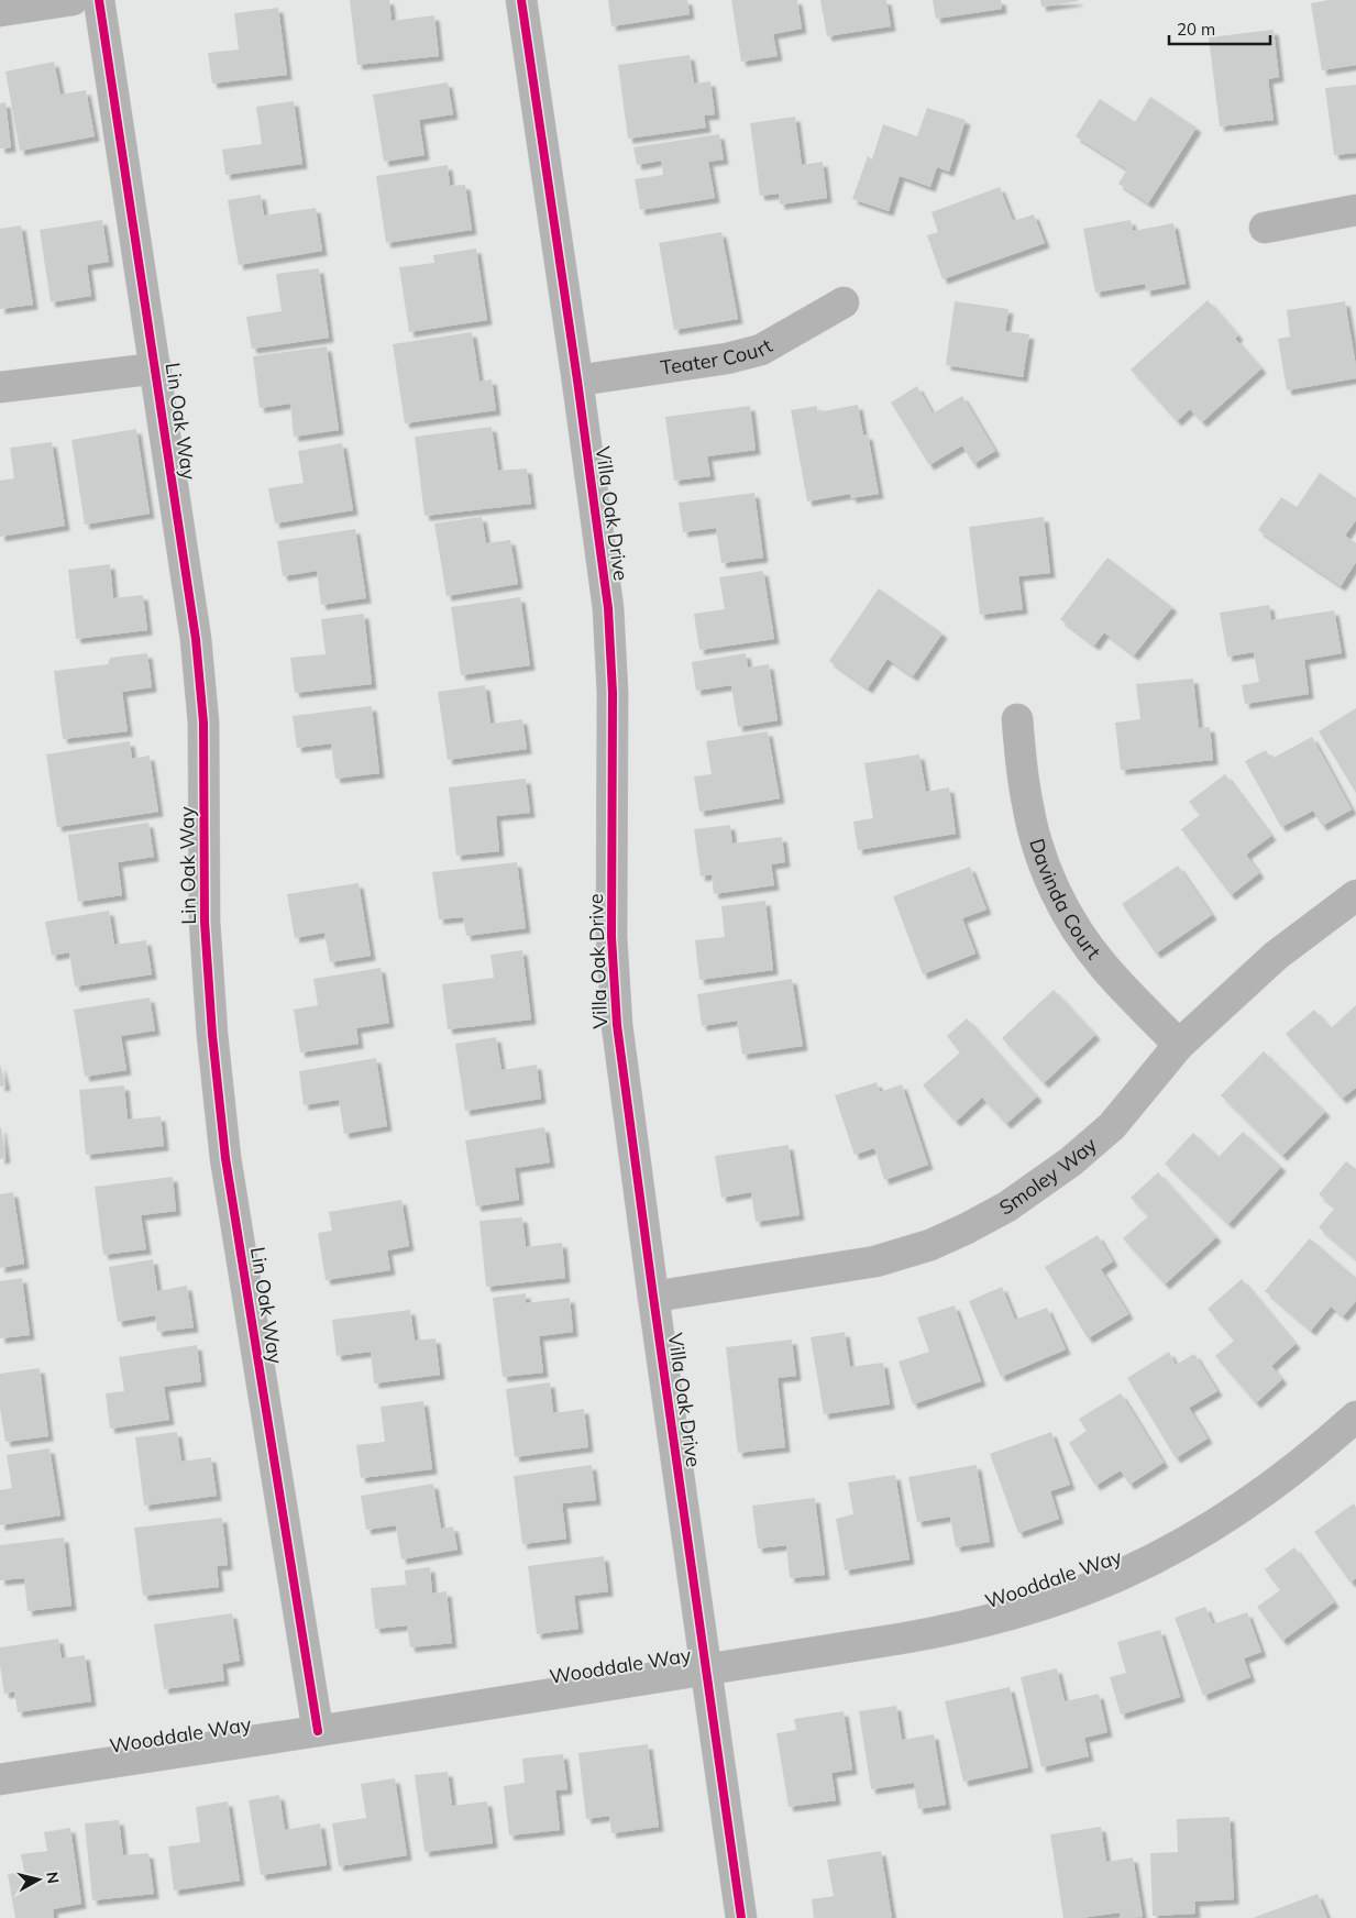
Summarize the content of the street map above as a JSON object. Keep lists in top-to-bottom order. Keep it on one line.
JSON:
{"streets":{"street":["Teater Court","Lin Oak Way","Villa Oak Drive","Davinda Court","Smoley Way","Wooddale Way"]},"crossings":[["Teater Court","Villa Oak Drive"],["Lin Oak Way","Wooddale Way"],["Villa Oak Drive","Smoley Way"],["Villa Oak Drive","Wooddale Way"],["Davinda Court","Smoley Way"]],"scale_bar":"20 m","north":"right"}
